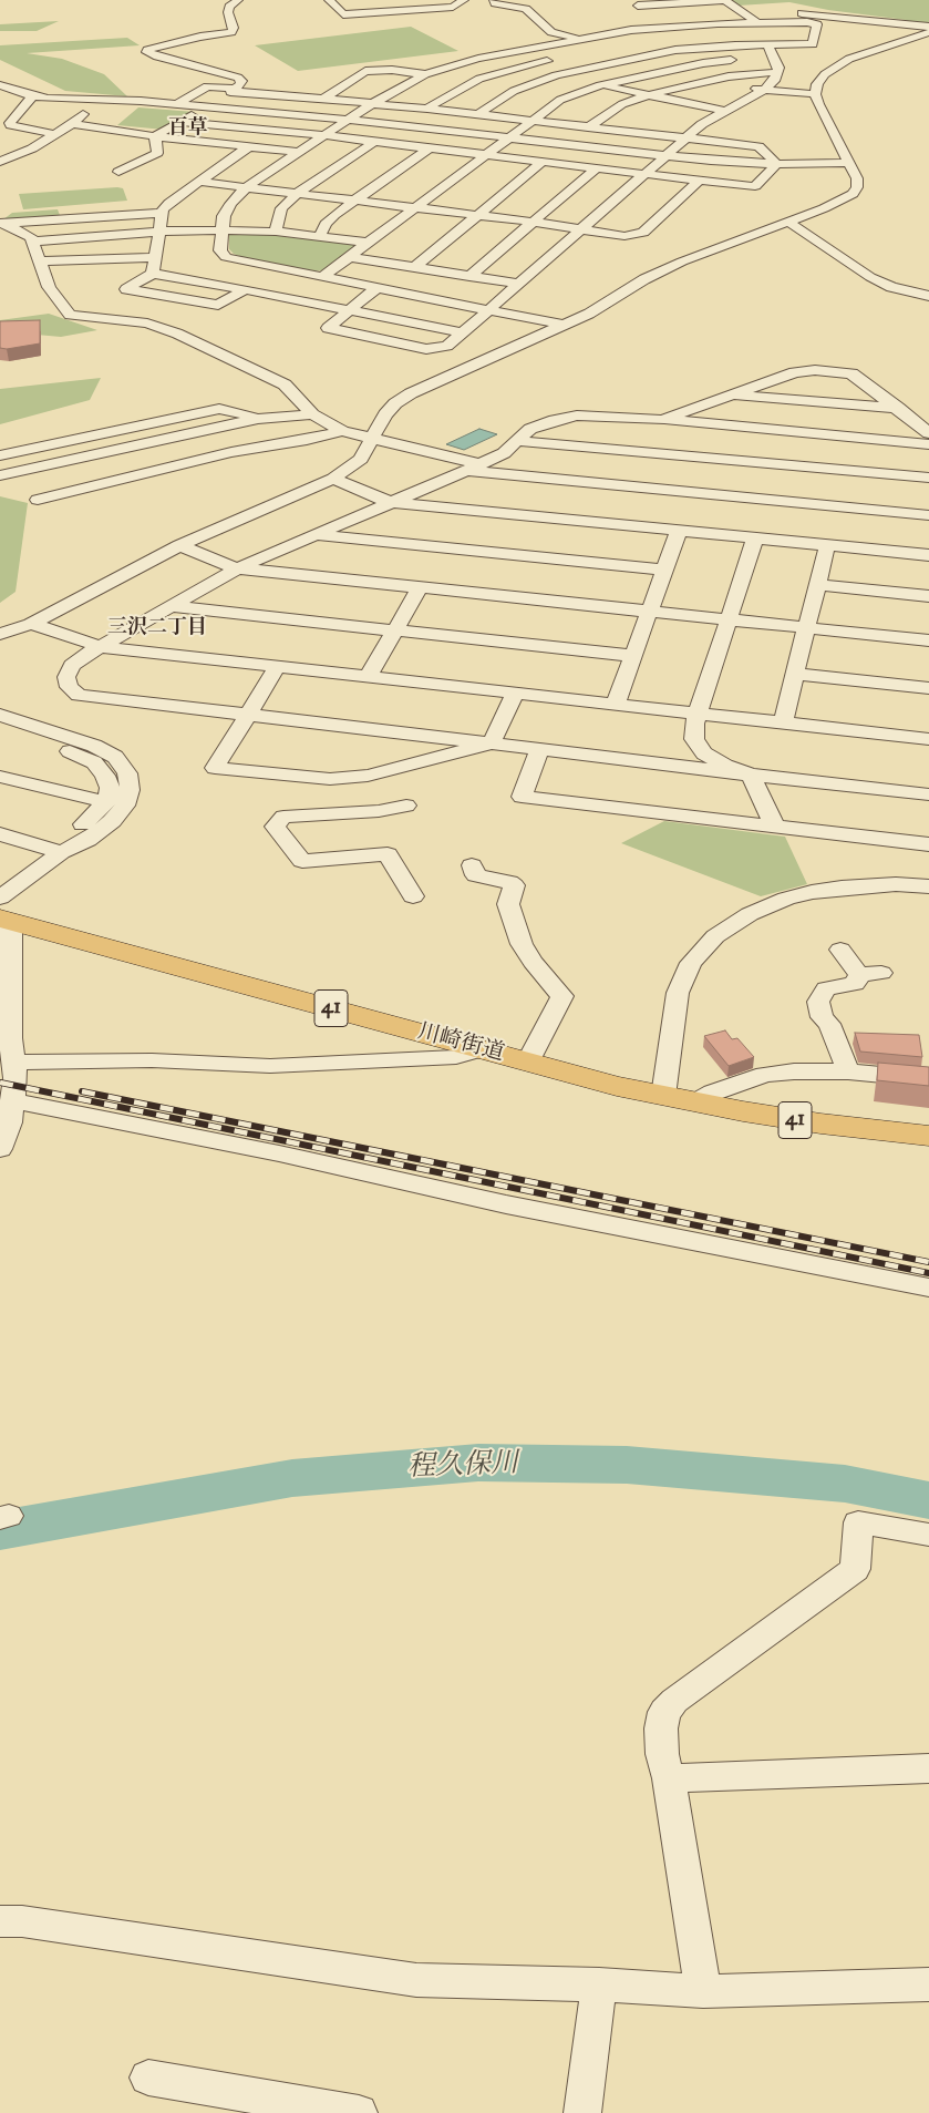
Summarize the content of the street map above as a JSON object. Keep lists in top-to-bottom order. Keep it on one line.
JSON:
{"streets":{"main road":["41","川崎街道"]},"districts":["百草","三沢二丁目"],"water":["程久保川"]}
